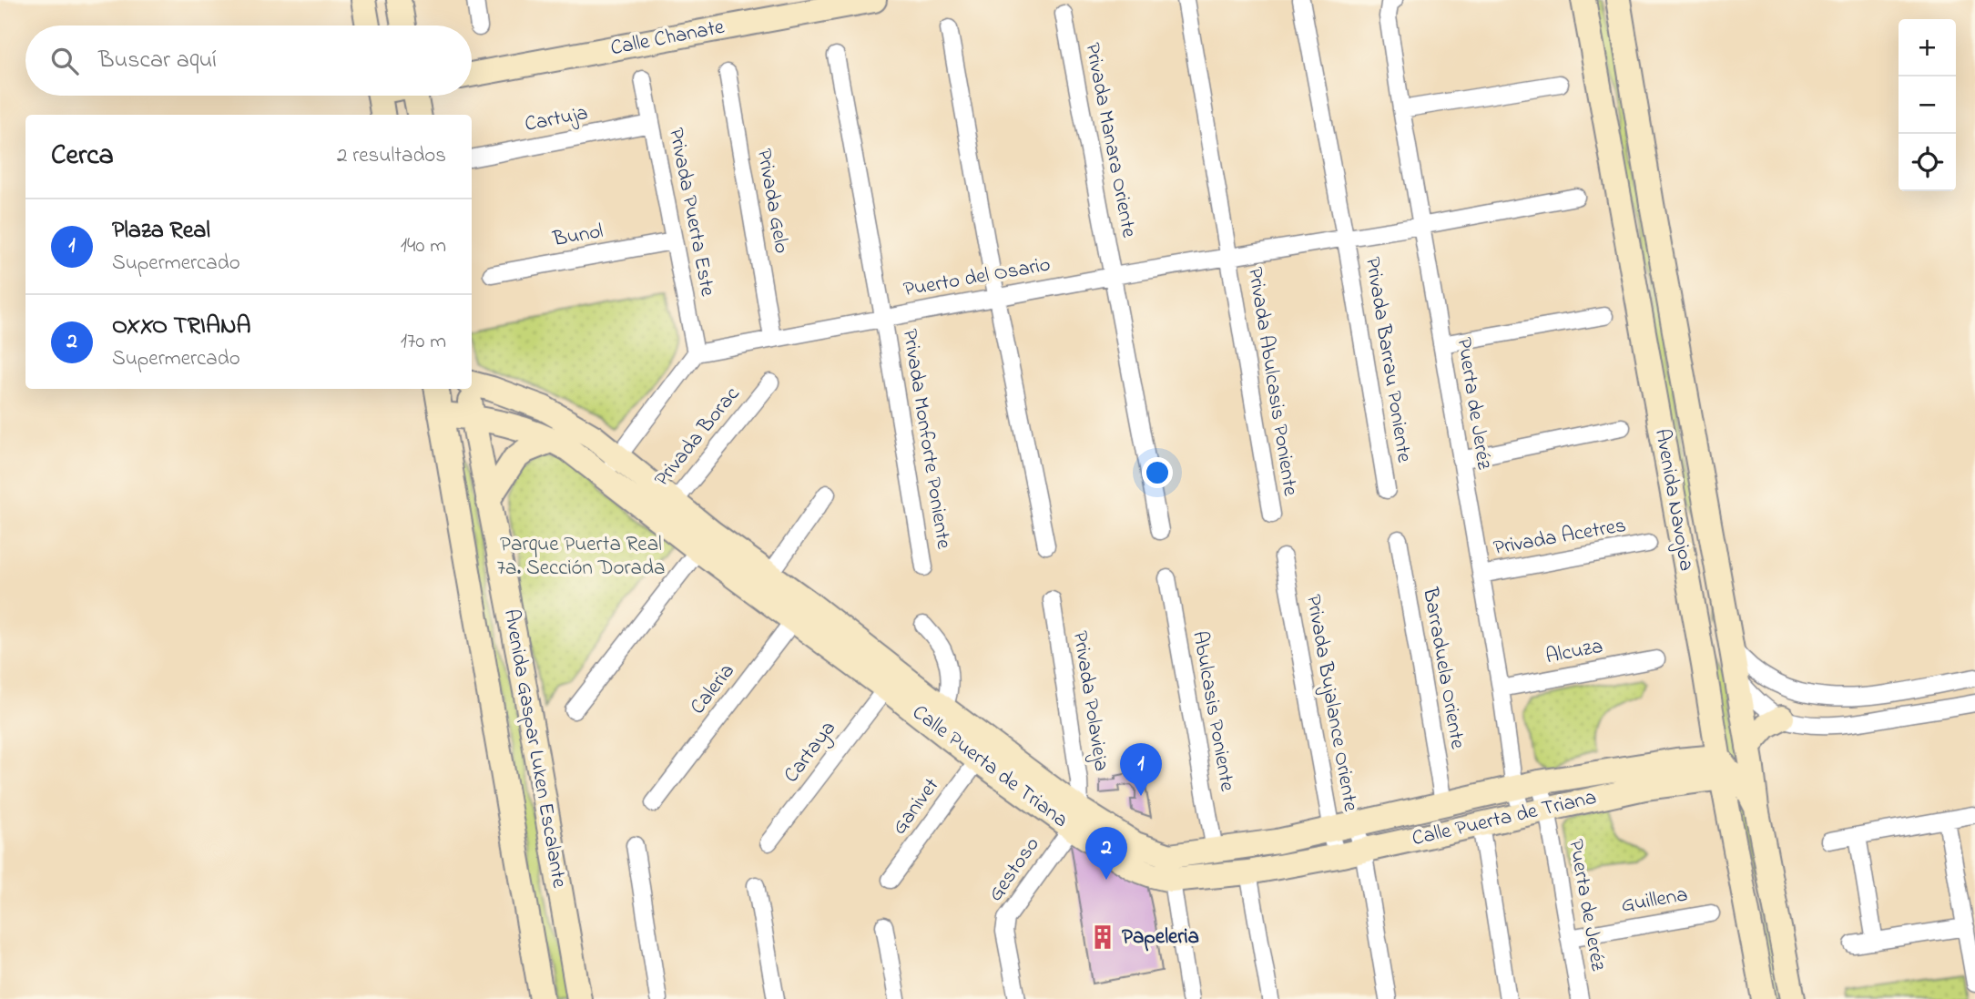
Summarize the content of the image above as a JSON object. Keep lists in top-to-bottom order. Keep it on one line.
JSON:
{"streets":{"street":["Calle Chanate","Cartuja","Privada Manara Oriente","Privada Gelo","Privada Puerta Este","Bunol","Puerto del Osario","Privada Barrau Poniente","Privada Abulcasis Poniente","Puerta de Jeréz","Privada Borac","Privada Monforte Poniente","Avenida Navojoa","Privada Acetres","Alcuza","Barraduela Oriente","Caleria","Privada Polavieja","Privada Bujalance Oriente","Abulcasis Poniente","Avenida Gaspar Luken Escalante","Cartaya","Calle Puerta de Triana","Ganivet","Gestoso","Guillena"]},"crossings":[["Cartuja","Privada Puerta Este"],["Privada Manara Oriente","Puerto del Osario"],["Privada Gelo","Puerto del Osario"],["Privada Puerta Este","Bunol"],["Privada Puerta Este","Puerto del Osario"],["Puerto del Osario","Privada Barrau Poniente"],["Puerto del Osario","Privada Abulcasis Poniente"],["Puerto del Osario","Puerta de Jeréz"],["Puerto del Osario","Privada Monforte Poniente"],["Puerta de Jeréz","Privada Acetres"],["Puerta de Jeréz","Alcuza"],["Puerta de Jeréz","Calle Puerta de Triana"],["Puerta de Jeréz","Guillena"],["Privada Borac","Calle Puerta de Triana"],["Avenida Navojoa","Calle Puerta de Triana"],["Barraduela Oriente","Calle Puerta de Triana"],["Caleria","Calle Puerta de Triana"],["Privada Polavieja","Calle Puerta de Triana"],["Privada Polavieja","Gestoso"],["Privada Bujalance Oriente","Calle Puerta de Triana"],["Abulcasis Poniente","Calle Puerta de Triana"],["Avenida Gaspar Luken Escalante","Calle Puerta de Triana"],["Cartaya","Calle Puerta de Triana"],["Calle Puerta de Triana","Ganivet"],["Calle Puerta de Triana","Gestoso"]],"parks":["Parque Puerta Real 7a. Sección Dorada"],"places":{"building":["Papeleria"]},"page":{"map_buttons":["+","−"],"search":"Buscar aquí","heading":["Cerca","2 resultados"],"list":[{"mark":"1","name":"Plaza Real","note":"Supermercado","value":"140 m"},{"mark":"2","name":"OXXO TRIANA","note":"Supermercado","value":"170 m"}],"pins":["1","2"]}}
